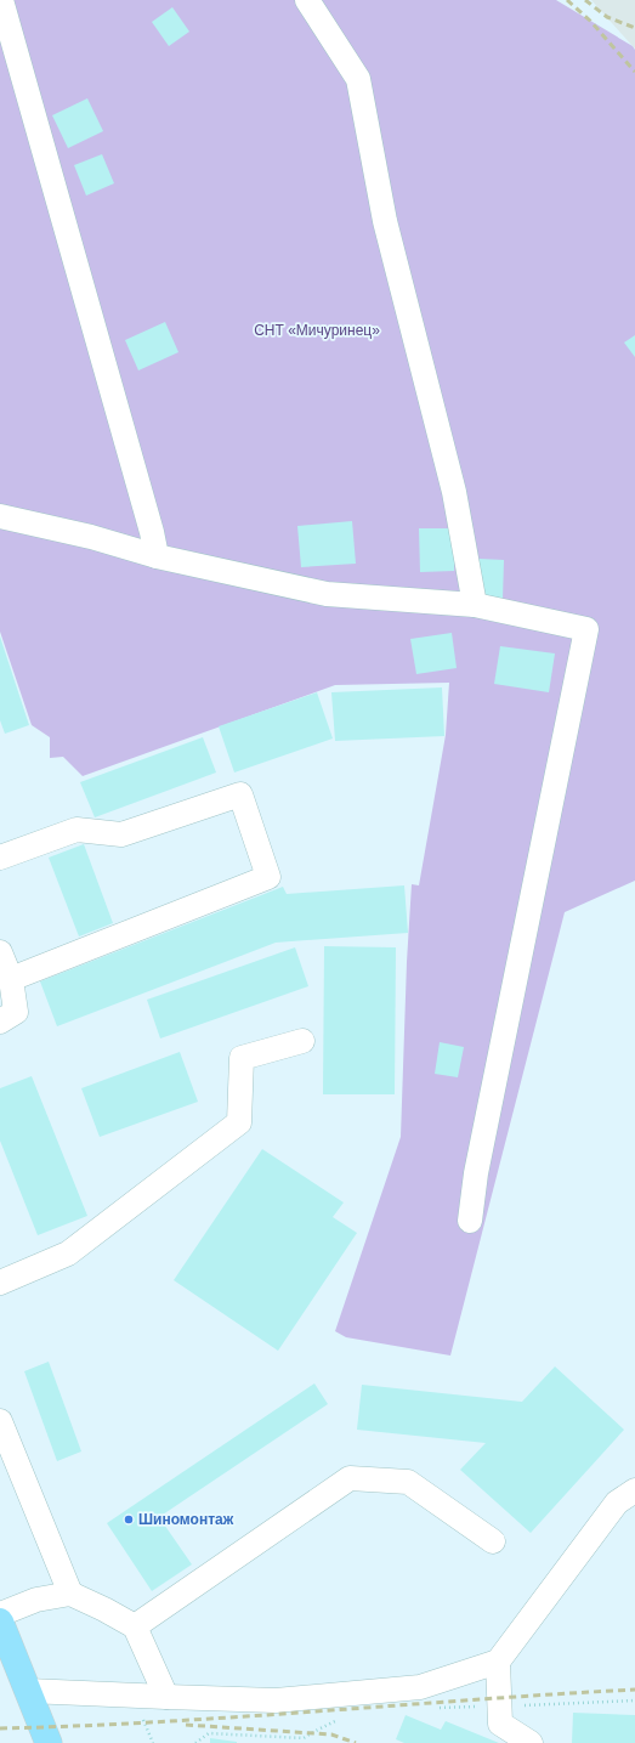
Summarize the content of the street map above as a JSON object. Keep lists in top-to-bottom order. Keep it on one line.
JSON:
{"parks":["СНТ «Мичуринец»"],"places":["Шиномонтаж"]}
